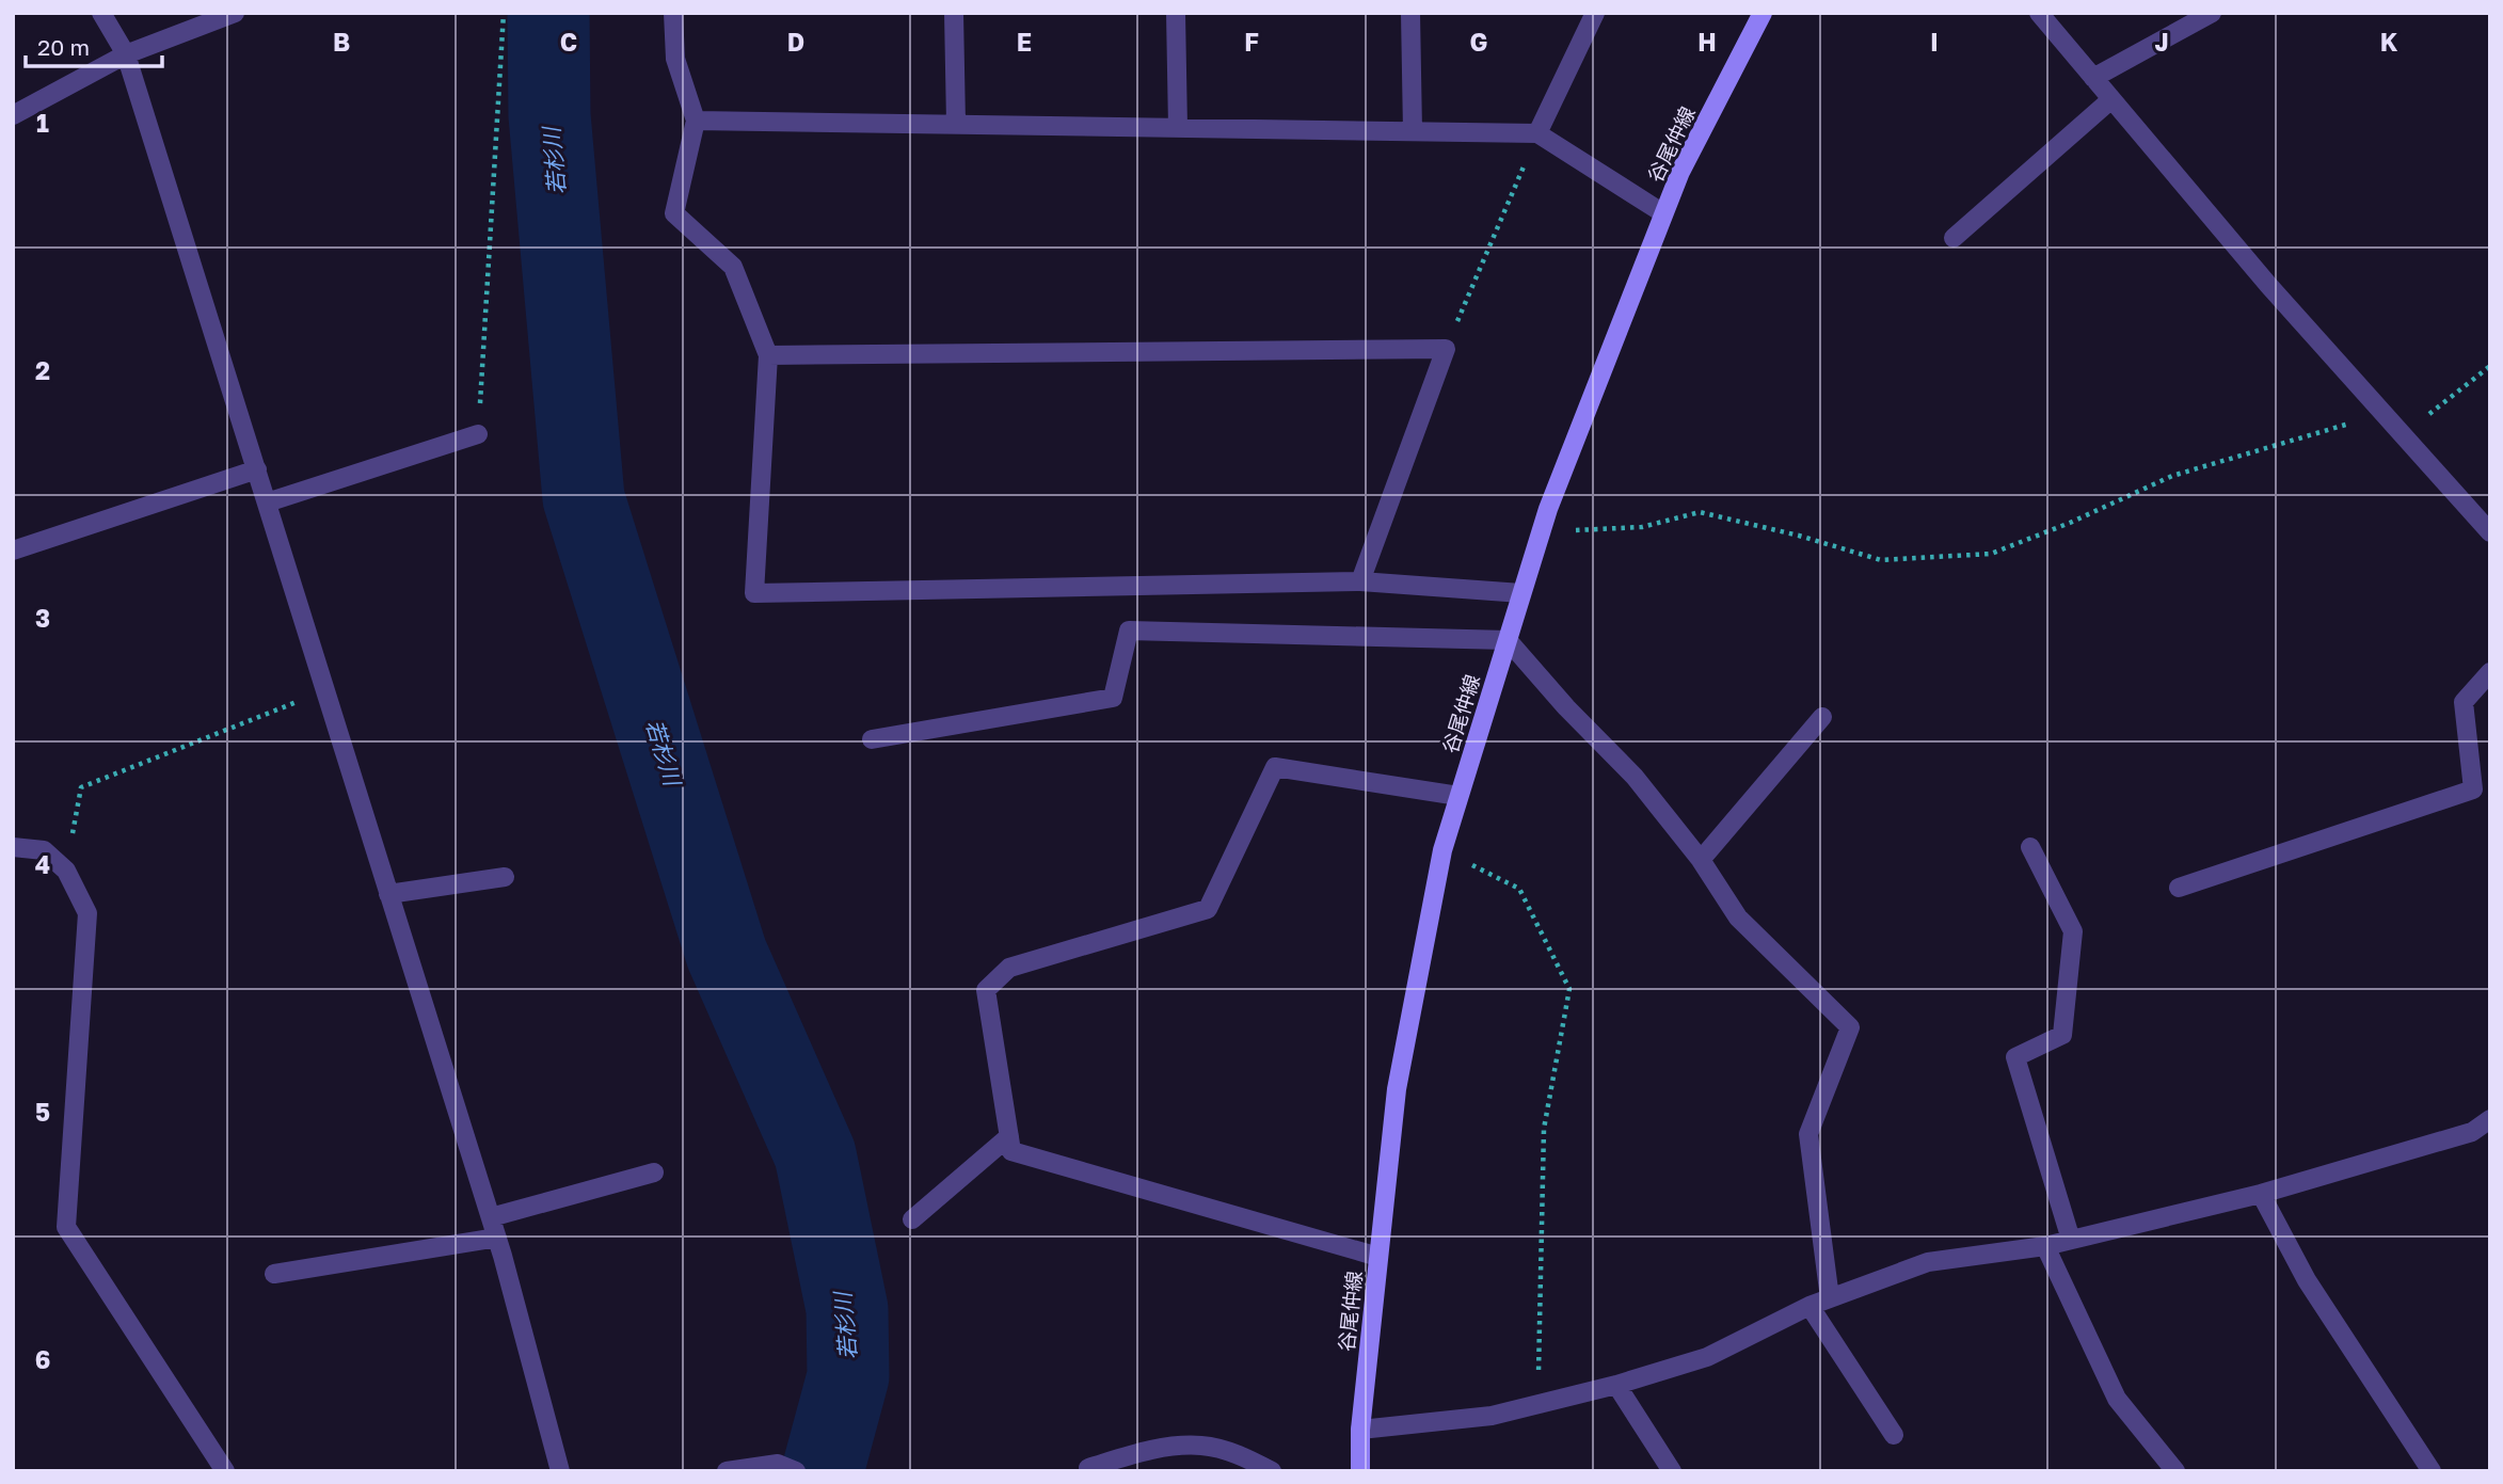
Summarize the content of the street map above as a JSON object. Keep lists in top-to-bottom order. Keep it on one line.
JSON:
{"streets":{"main road":["谷尾仲線"]},"water":["若杉川"],"scale_bar":"20 m","grid":{"columns":["B","C","D","E","F","G","H","I","J","K"],"rows":["1","2","3","4","5","6"]}}
